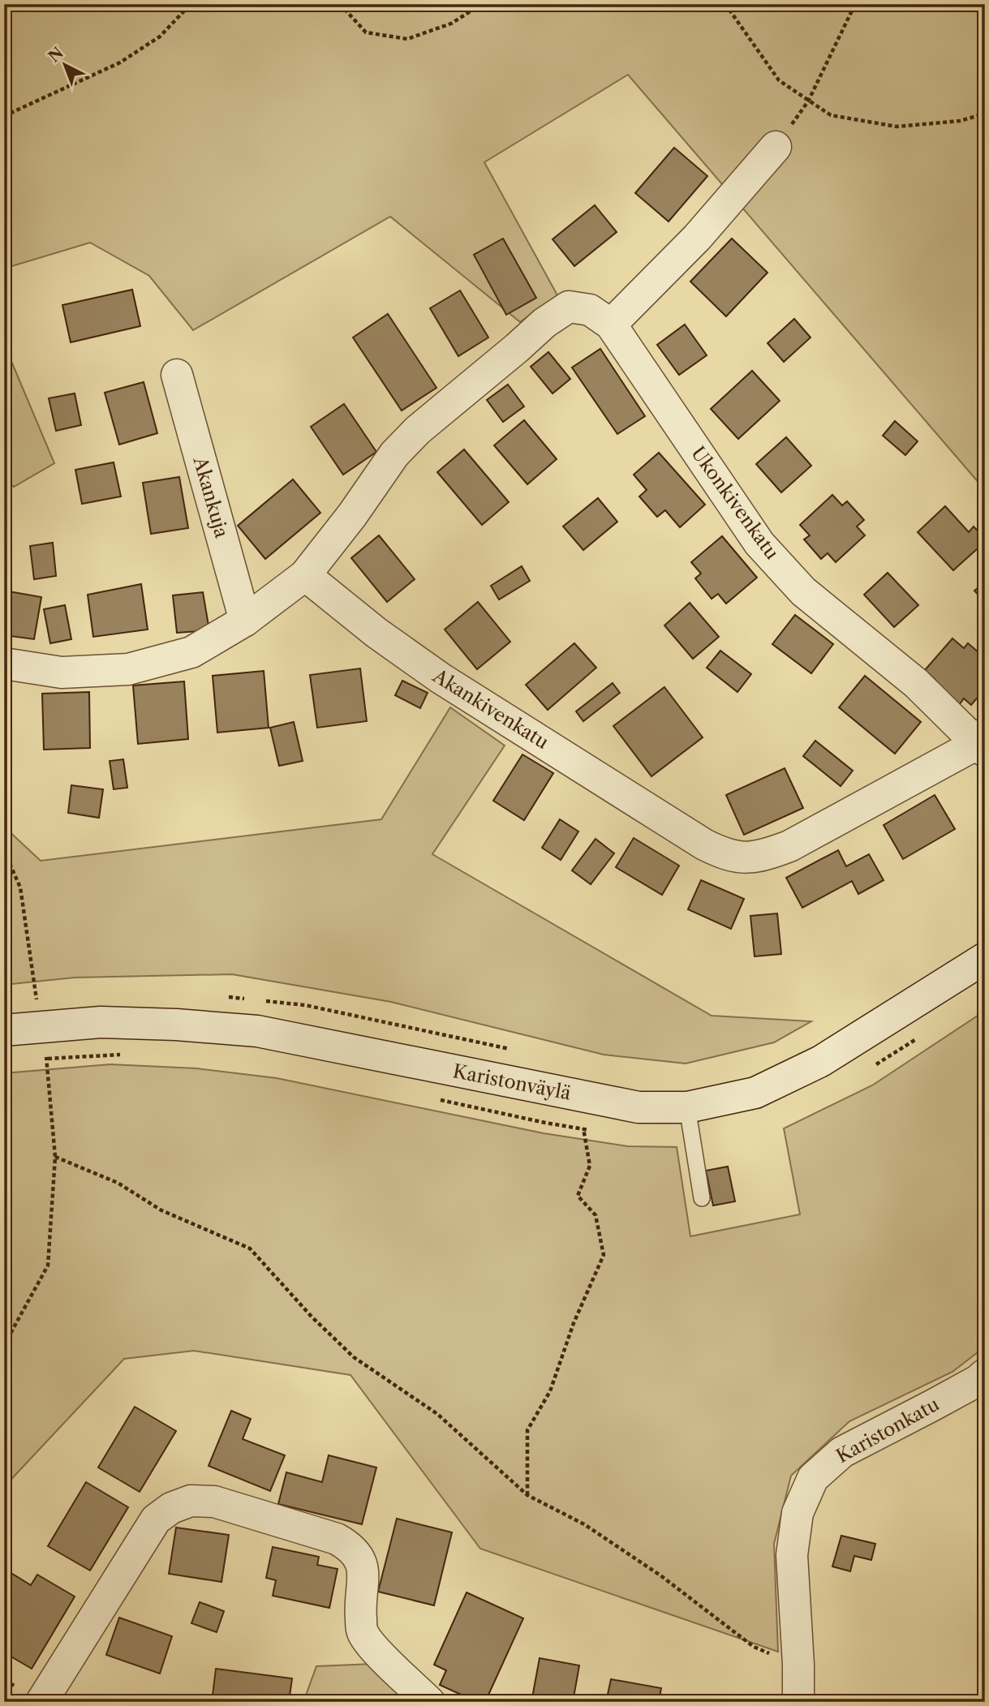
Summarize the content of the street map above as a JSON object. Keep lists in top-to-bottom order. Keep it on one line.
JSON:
{"streets":{"street":["Akankuja","Ukonkivenkatu","Akankivenkatu","Karistonväylä","Karistonkatu"]},"crossings":[["Ukonkivenkatu","Akankivenkatu"]],"north":"top left"}
